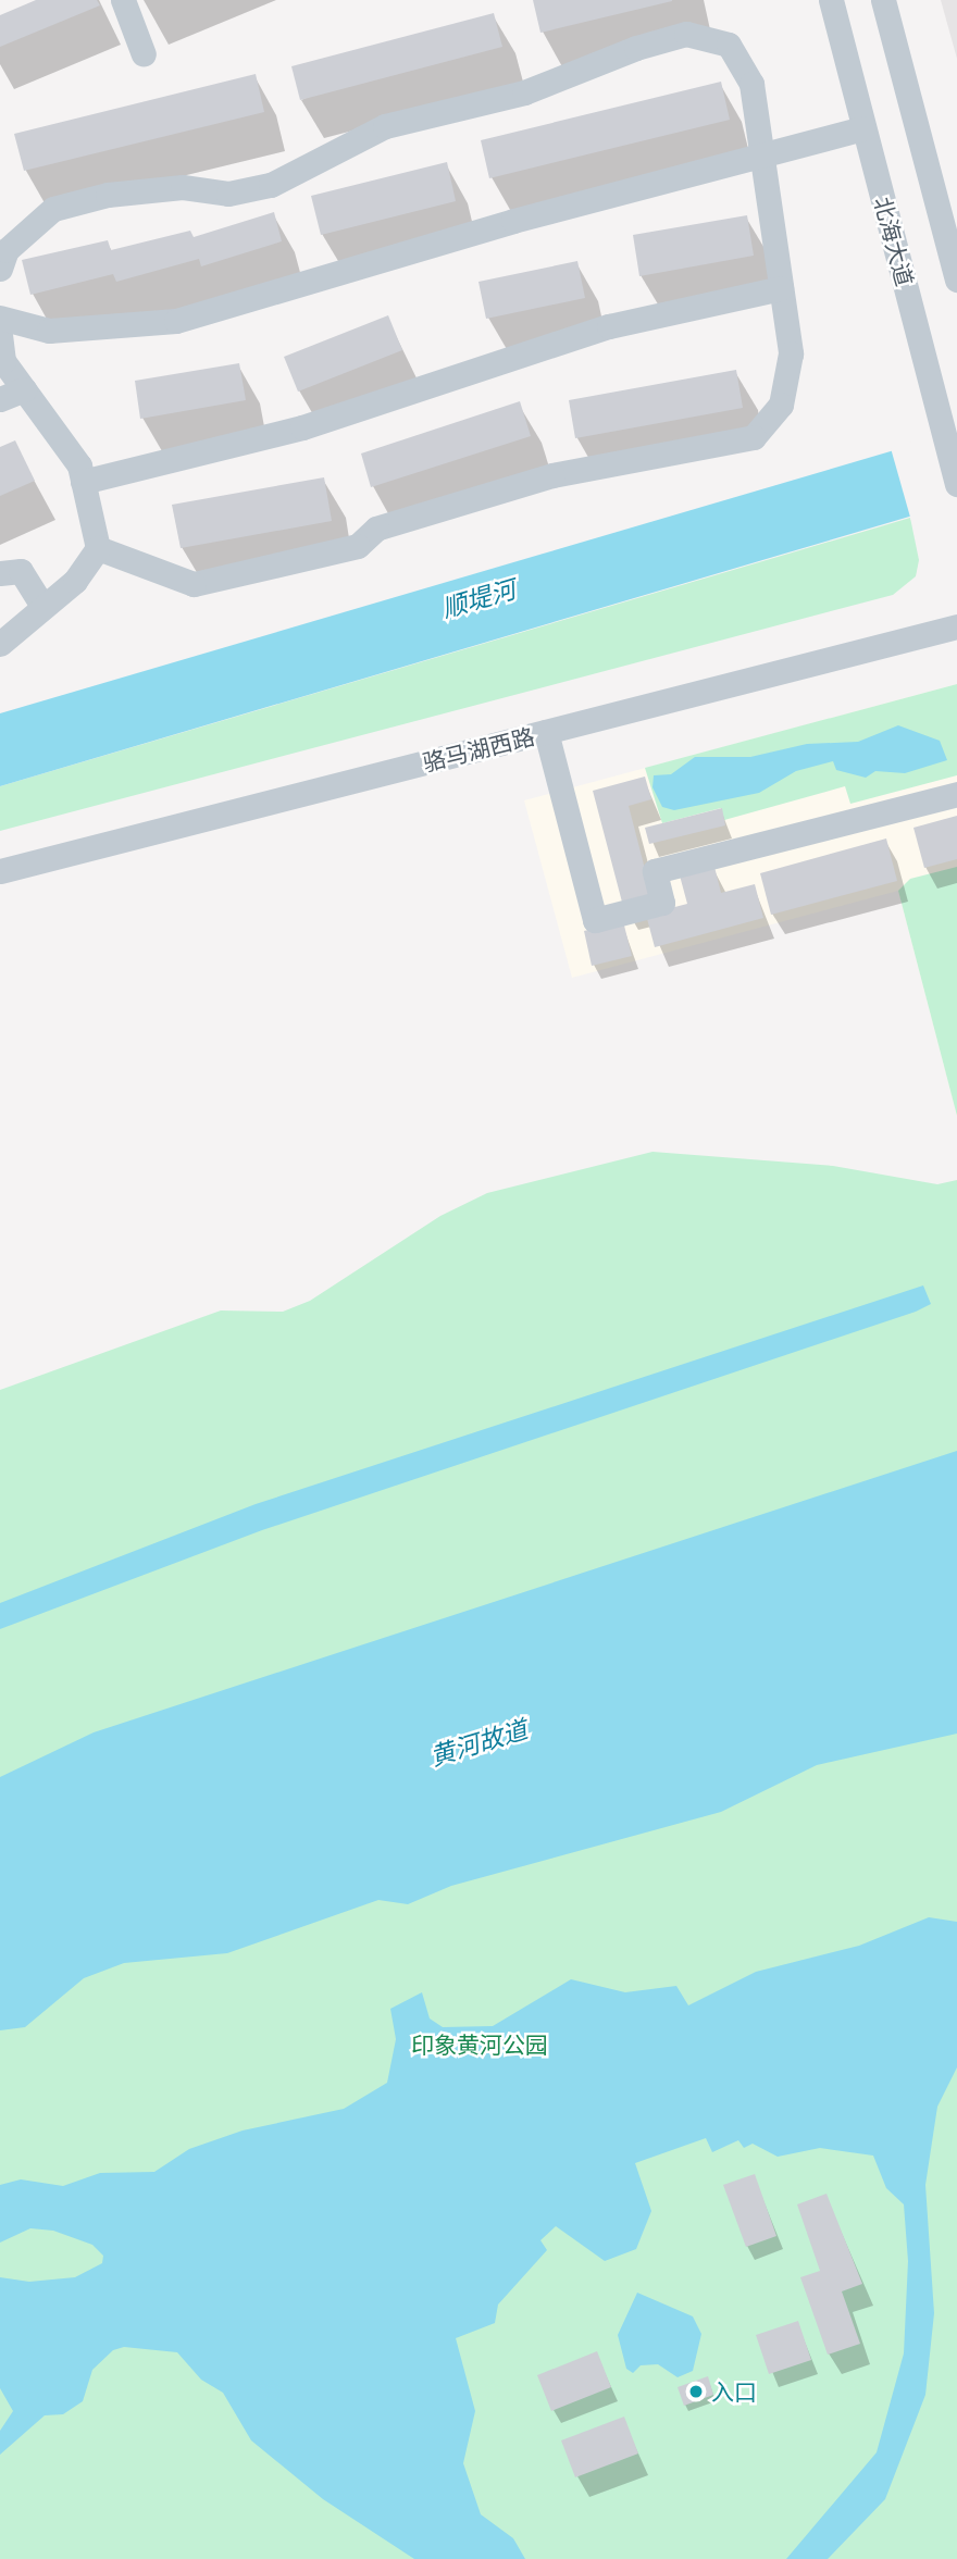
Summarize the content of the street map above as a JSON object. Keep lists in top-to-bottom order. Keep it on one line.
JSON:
{"streets":{"street":["北海大道","骆马湖西路"]},"water":["顺堤河","黄河故道"],"parks":["印象黄河公园"],"places":["入口"]}
